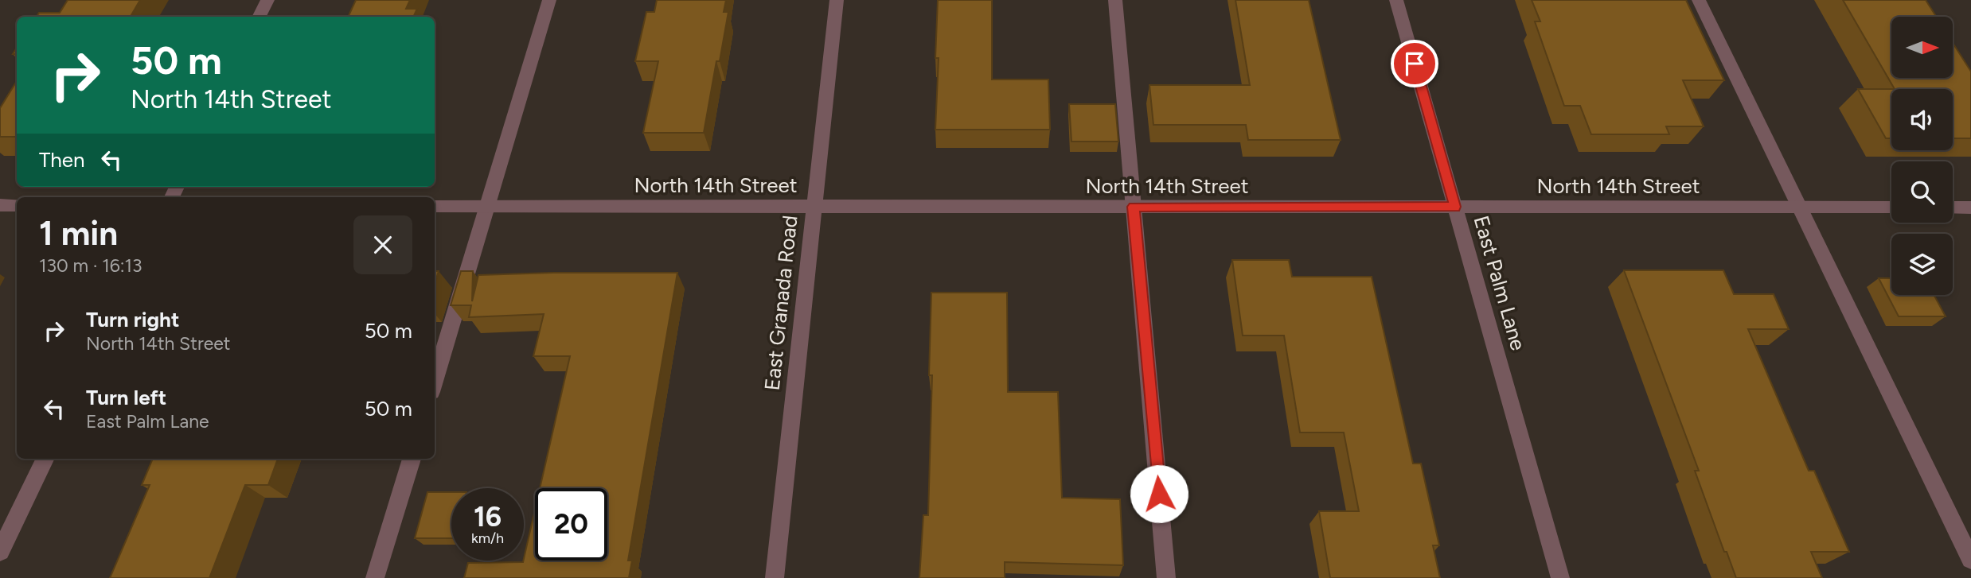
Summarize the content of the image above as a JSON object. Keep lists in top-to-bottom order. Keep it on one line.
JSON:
{"streets":{"street":["North 14th Street","East Palm Lane","East Granada Road"]},"crossings":[["North 14th Street","East Palm Lane"],["North 14th Street","East Granada Road"]],"north":"right","page":{"turn":["50 m","North 14th Street"],"then":"Then","heading":["1 min","130 m · 16:13"],"list":[{"name":"Turn right","note":"North 14th Street","value":"50 m"},{"name":"Turn left","note":"East Palm Lane","value":"50 m"}],"speed":"16 km/h","limit":"20"}}
